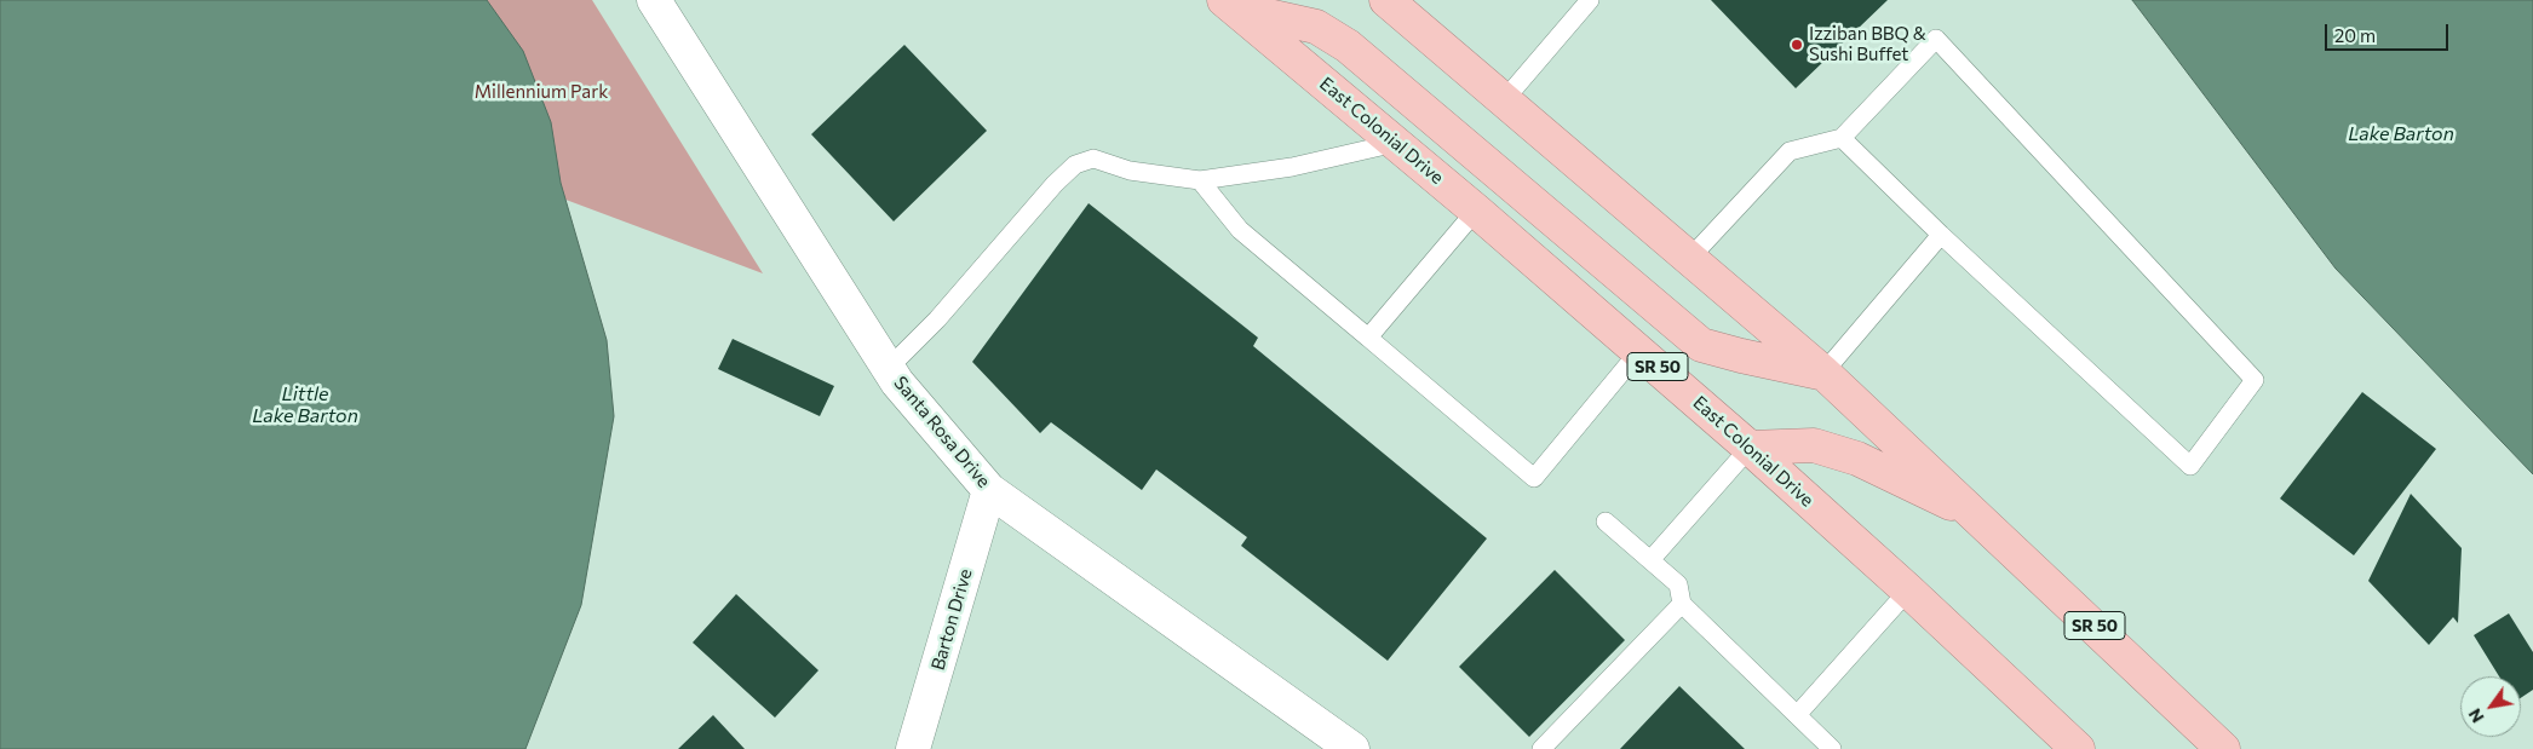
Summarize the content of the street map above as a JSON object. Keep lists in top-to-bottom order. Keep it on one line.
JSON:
{"streets":{"highway":["East Colonial Drive","SR 50"],"street":["Santa Rosa Drive","Barton Drive"]},"crossings":[["Santa Rosa Drive","Barton Drive"]],"water":["Lake Barton","Little Lake Barton"],"parks":["Millennium Park"],"places":["Izziban BBQ & Sushi Buffet"],"scale_bar":"20 m","north":"bottom left"}
